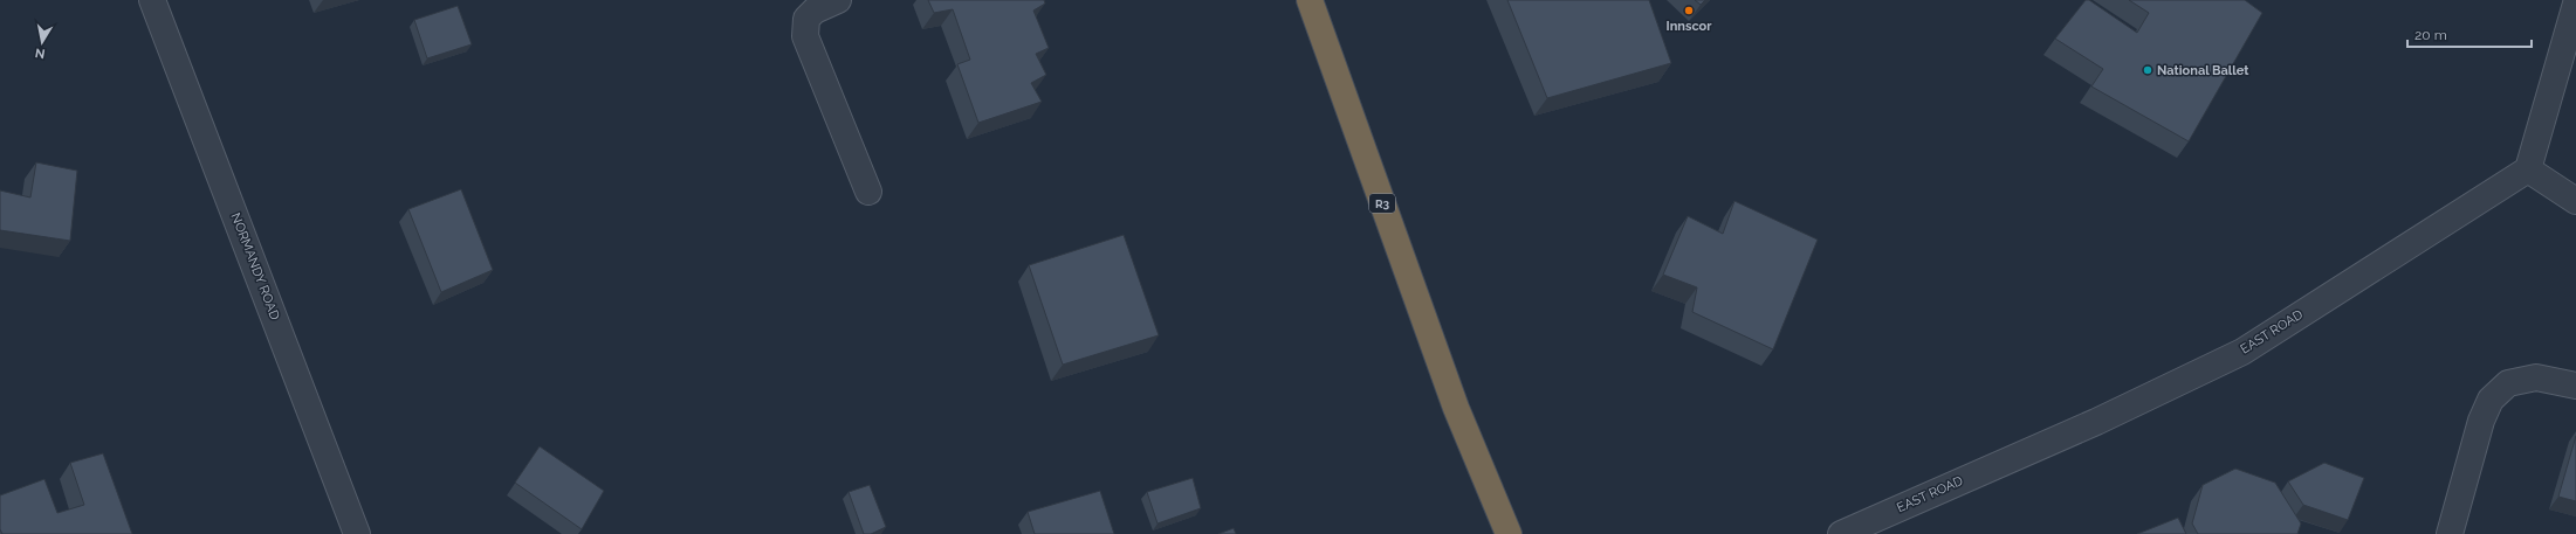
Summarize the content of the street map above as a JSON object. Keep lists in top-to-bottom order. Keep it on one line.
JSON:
{"streets":{"highway":["R3"],"street":["NORMANDY ROAD","EAST ROAD"]},"places":["Innscor","National Ballet"],"scale_bar":"20 m","north":"bottom"}
